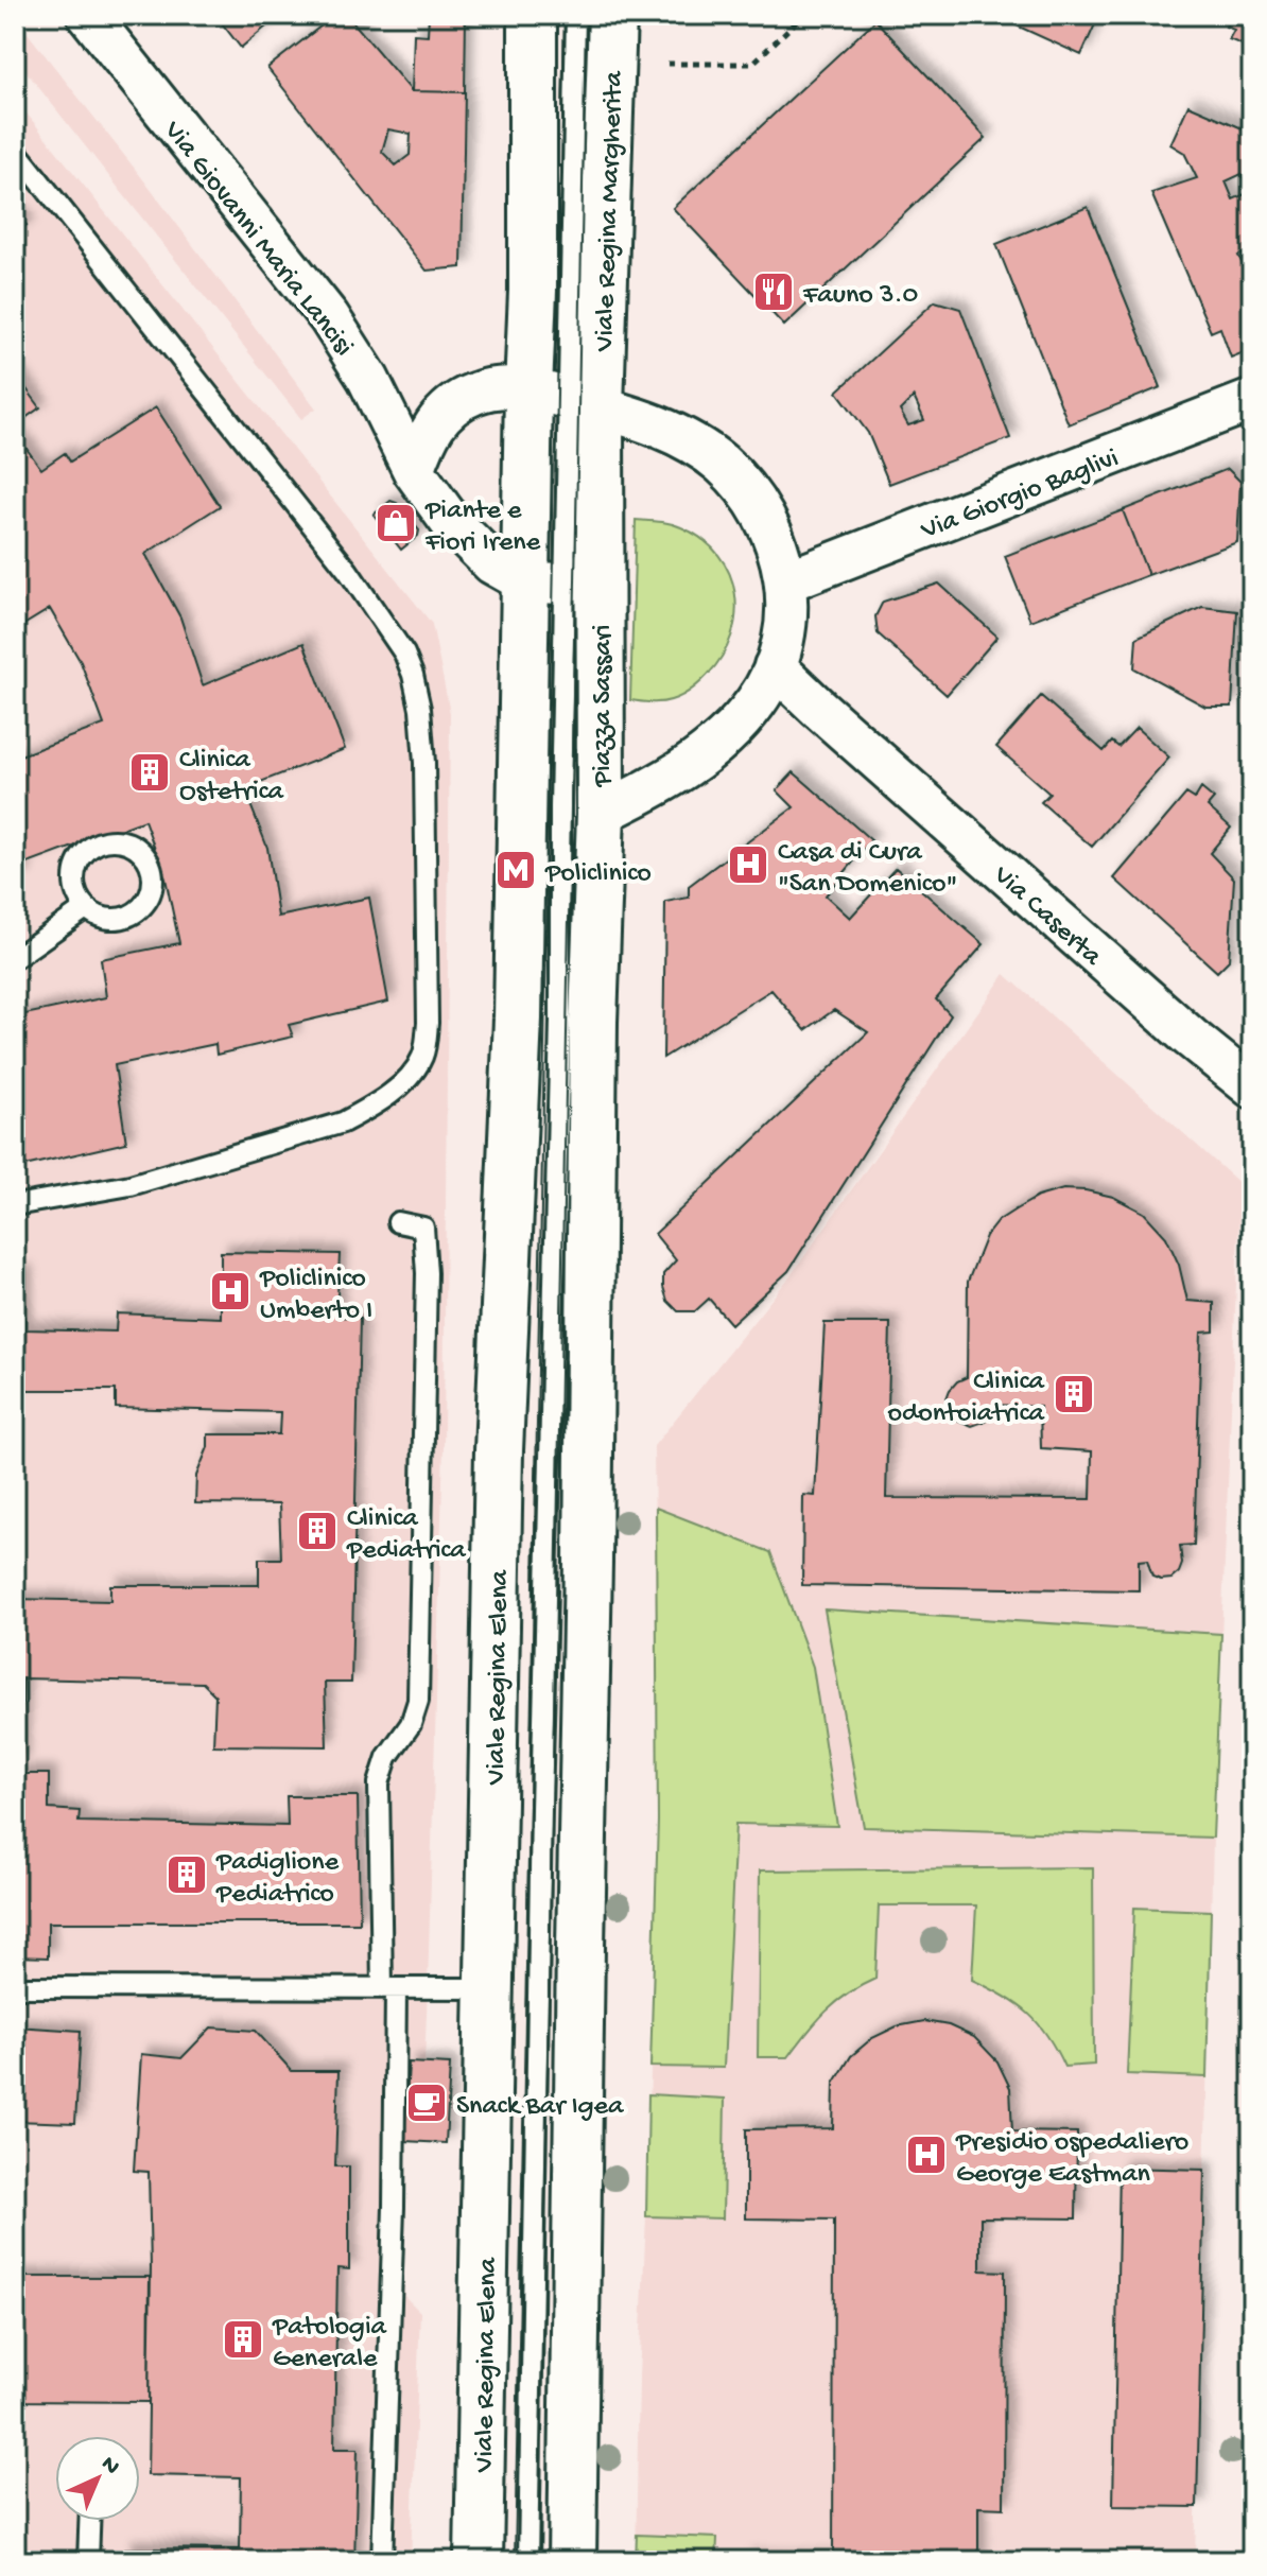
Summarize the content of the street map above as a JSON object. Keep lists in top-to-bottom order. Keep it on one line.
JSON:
{"streets":{"main road":["Viale Regina Margherita","Piazza Sassari","Viale Regina Elena"],"street":["Via Giovanni Maria Lancisi","Via Giorgio Baglivi","Via Caserta"]},"crossings":[["Viale Regina Margherita","Piazza Sassari"],["Via Giovanni Maria Lancisi","Piazza Sassari"],["Via Giorgio Baglivi","Piazza Sassari"],["Piazza Sassari","Via Caserta"],["Piazza Sassari","Viale Regina Elena"]],"places":{"restaurant":["Fauno 3.0"],"shop":["Piante e Fiori Irene"],"building":["Clinica Ostetrica","Clinica odontoiatrica","Clinica Pediatrica","Padiglione Pediatrico","Patologia Generale"],"hospital":["Casa di Cura \"San Domenico\"","Policlinico Umberto I","Presidio ospedaliero George Eastman"],"metro station":["Policlinico"],"cafe":["Snack Bar Igea"]},"north":"top right"}
